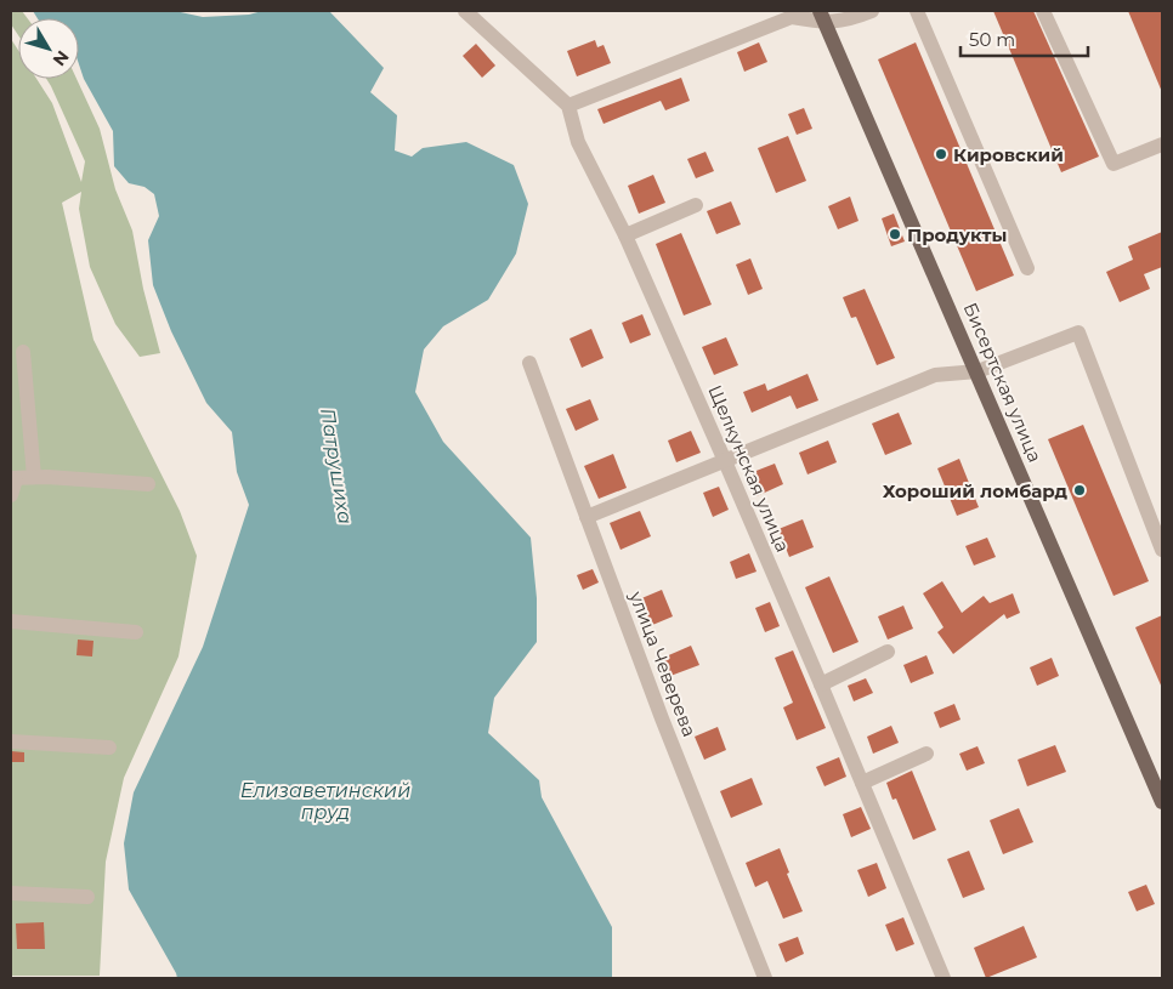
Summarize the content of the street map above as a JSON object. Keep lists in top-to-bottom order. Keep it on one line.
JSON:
{"streets":{"main road":["Бисертская улица"],"street":["Щелкунская улица","улица Чеверева"]},"water":["Патрушиха","Елизаветинский пруд"],"places":["Кировский","Продукты","Хороший ломбард"],"scale_bar":"50 m","north":"bottom right"}
